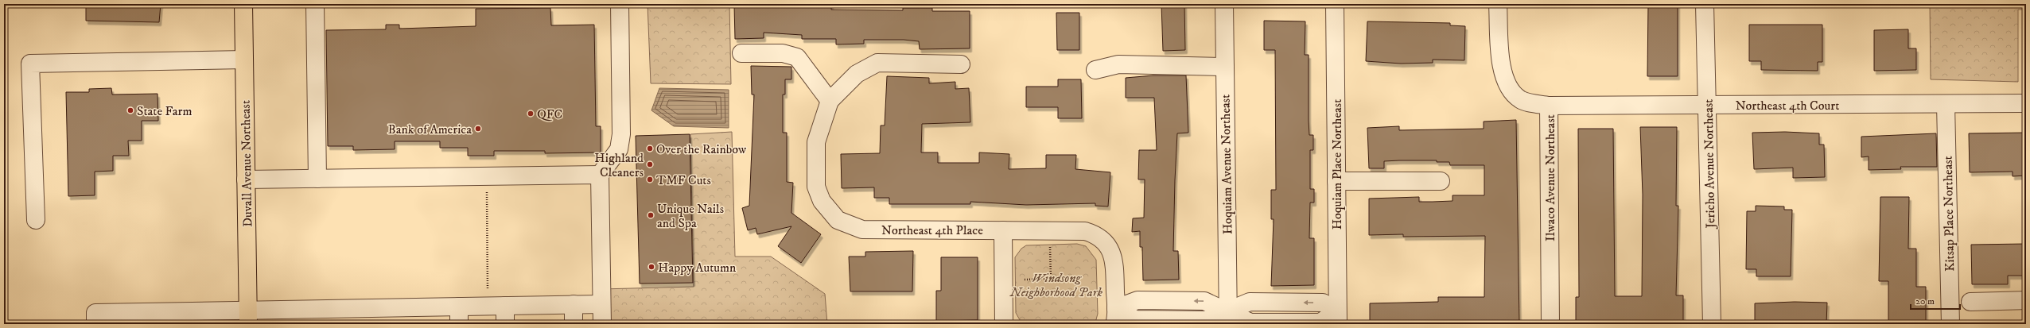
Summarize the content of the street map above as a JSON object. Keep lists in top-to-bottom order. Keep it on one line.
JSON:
{"streets":{"main road":["Duvall Avenue Northeast"],"street":["Northeast 4th Court","Jericho Avenue Northeast","Hoquiam Avenue Northeast","Hoquiam Place Northeast","Ilwaco Avenue Northeast","Kitsap Place Northeast","Northeast 4th Place"]},"crossings":[["Northeast 4th Court","Jericho Avenue Northeast"],["Northeast 4th Court","Ilwaco Avenue Northeast"],["Northeast 4th Court","Kitsap Place Northeast"],["Hoquiam Avenue Northeast","Northeast 4th Place"],["Hoquiam Place Northeast","Northeast 4th Place"]],"parks":["Windsong Neighborhood Park"],"places":["State Farm","QFC","Bank of America","Over the Rainbow","Highland Cleaners","TMF Cuts","Unique Nails and Spa","Happy Autumn"],"scale_bar":"20 m"}
